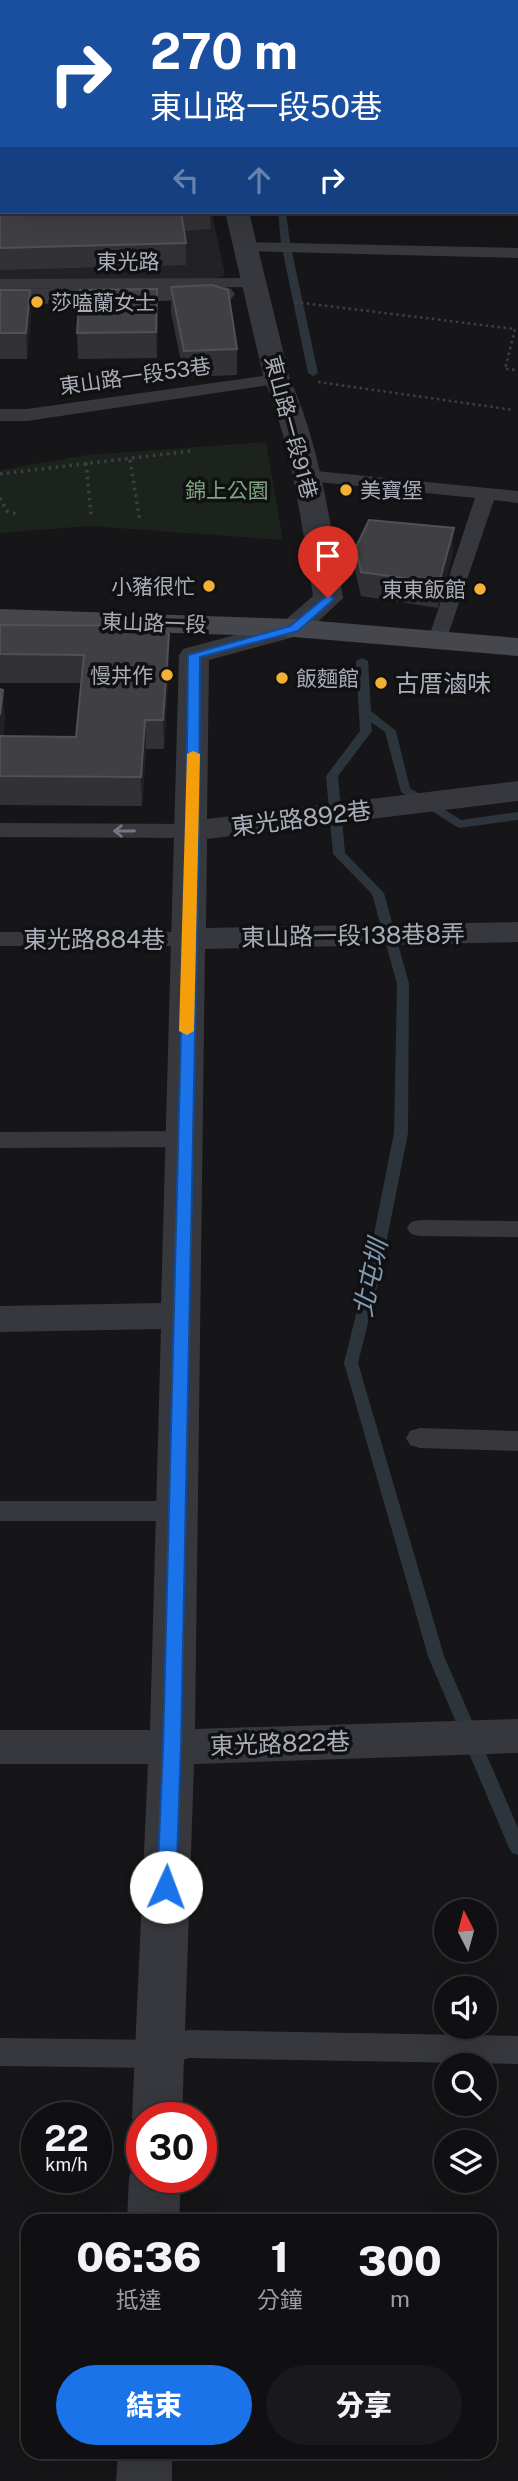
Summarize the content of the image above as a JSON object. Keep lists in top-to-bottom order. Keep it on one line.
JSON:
{"streets":{"main road":["東山路一段"],"street":["東山路一段91巷","東光路892巷","東山路一段138巷8弄","東光路822巷"],"lane":["東光路","東山路一段53巷","東光路884巷"]},"crossings":[["東光路","東山路一段91巷"],["東山路一段53巷","東山路一段91巷"],["東山路一段91巷","東山路一段"],["東山路一段138巷8弄","東光路884巷"]],"one_way":["東光路892巷"],"water":["北屯圳"],"parks":["錦上公園"],"places":["莎嗑蘭女士","美寶堡","小豬很忙","東東飯館","慢丼作","飯麵館","古厝滷味"],"north":"top","page":{"turn":["270 m","東山路一段50巷"],"speed":"22 km/h","limit":"30","eta":["06:36","抵達","1","分鐘","300","m"],"buttons":["結束","分享"]}}
